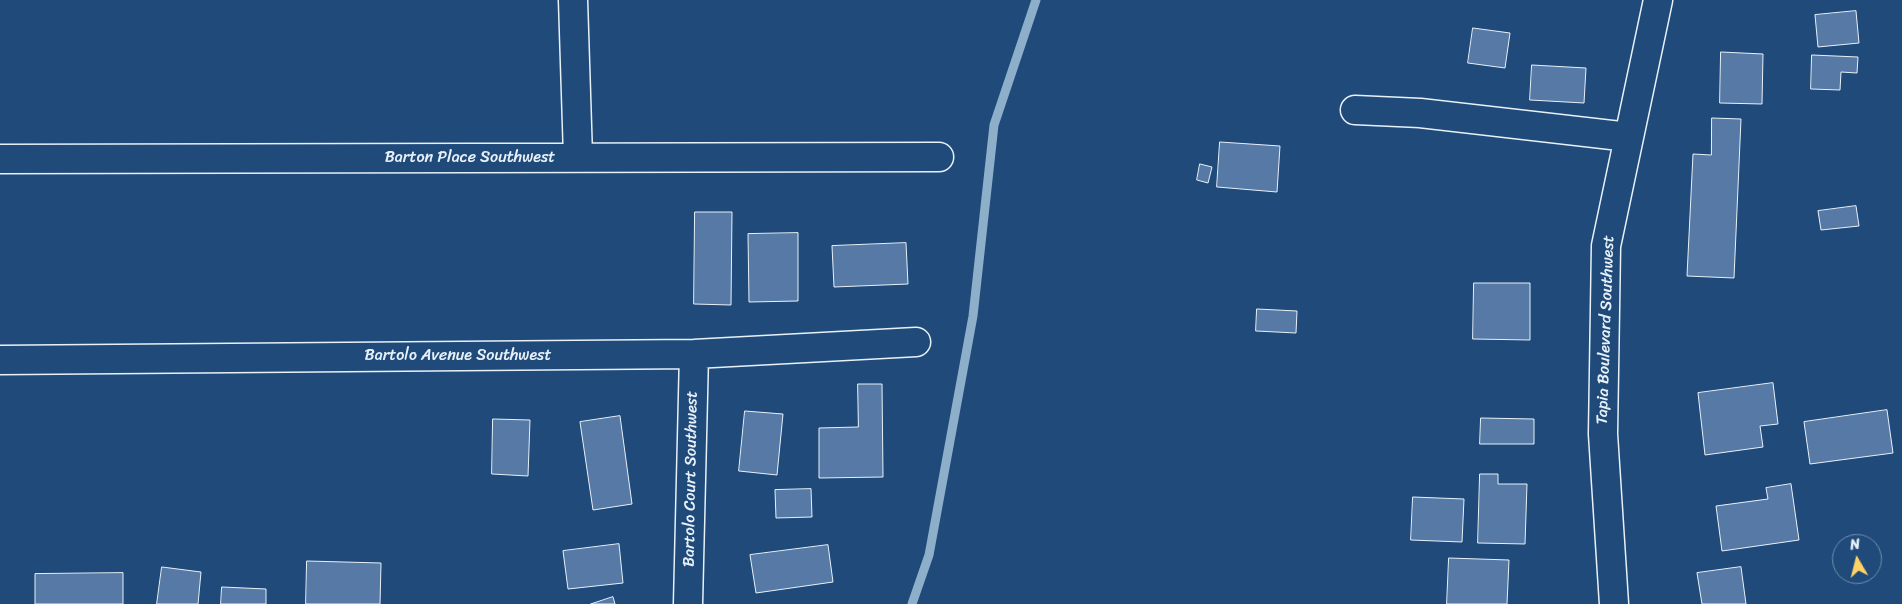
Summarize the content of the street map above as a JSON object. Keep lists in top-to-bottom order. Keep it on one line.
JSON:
{"streets":{"street":["Barton Place Southwest","Tapia Boulevard Southwest","Bartolo Avenue Southwest","Bartolo Court Southwest"]},"crossings":[["Bartolo Avenue Southwest","Bartolo Court Southwest"]],"north":"top"}
